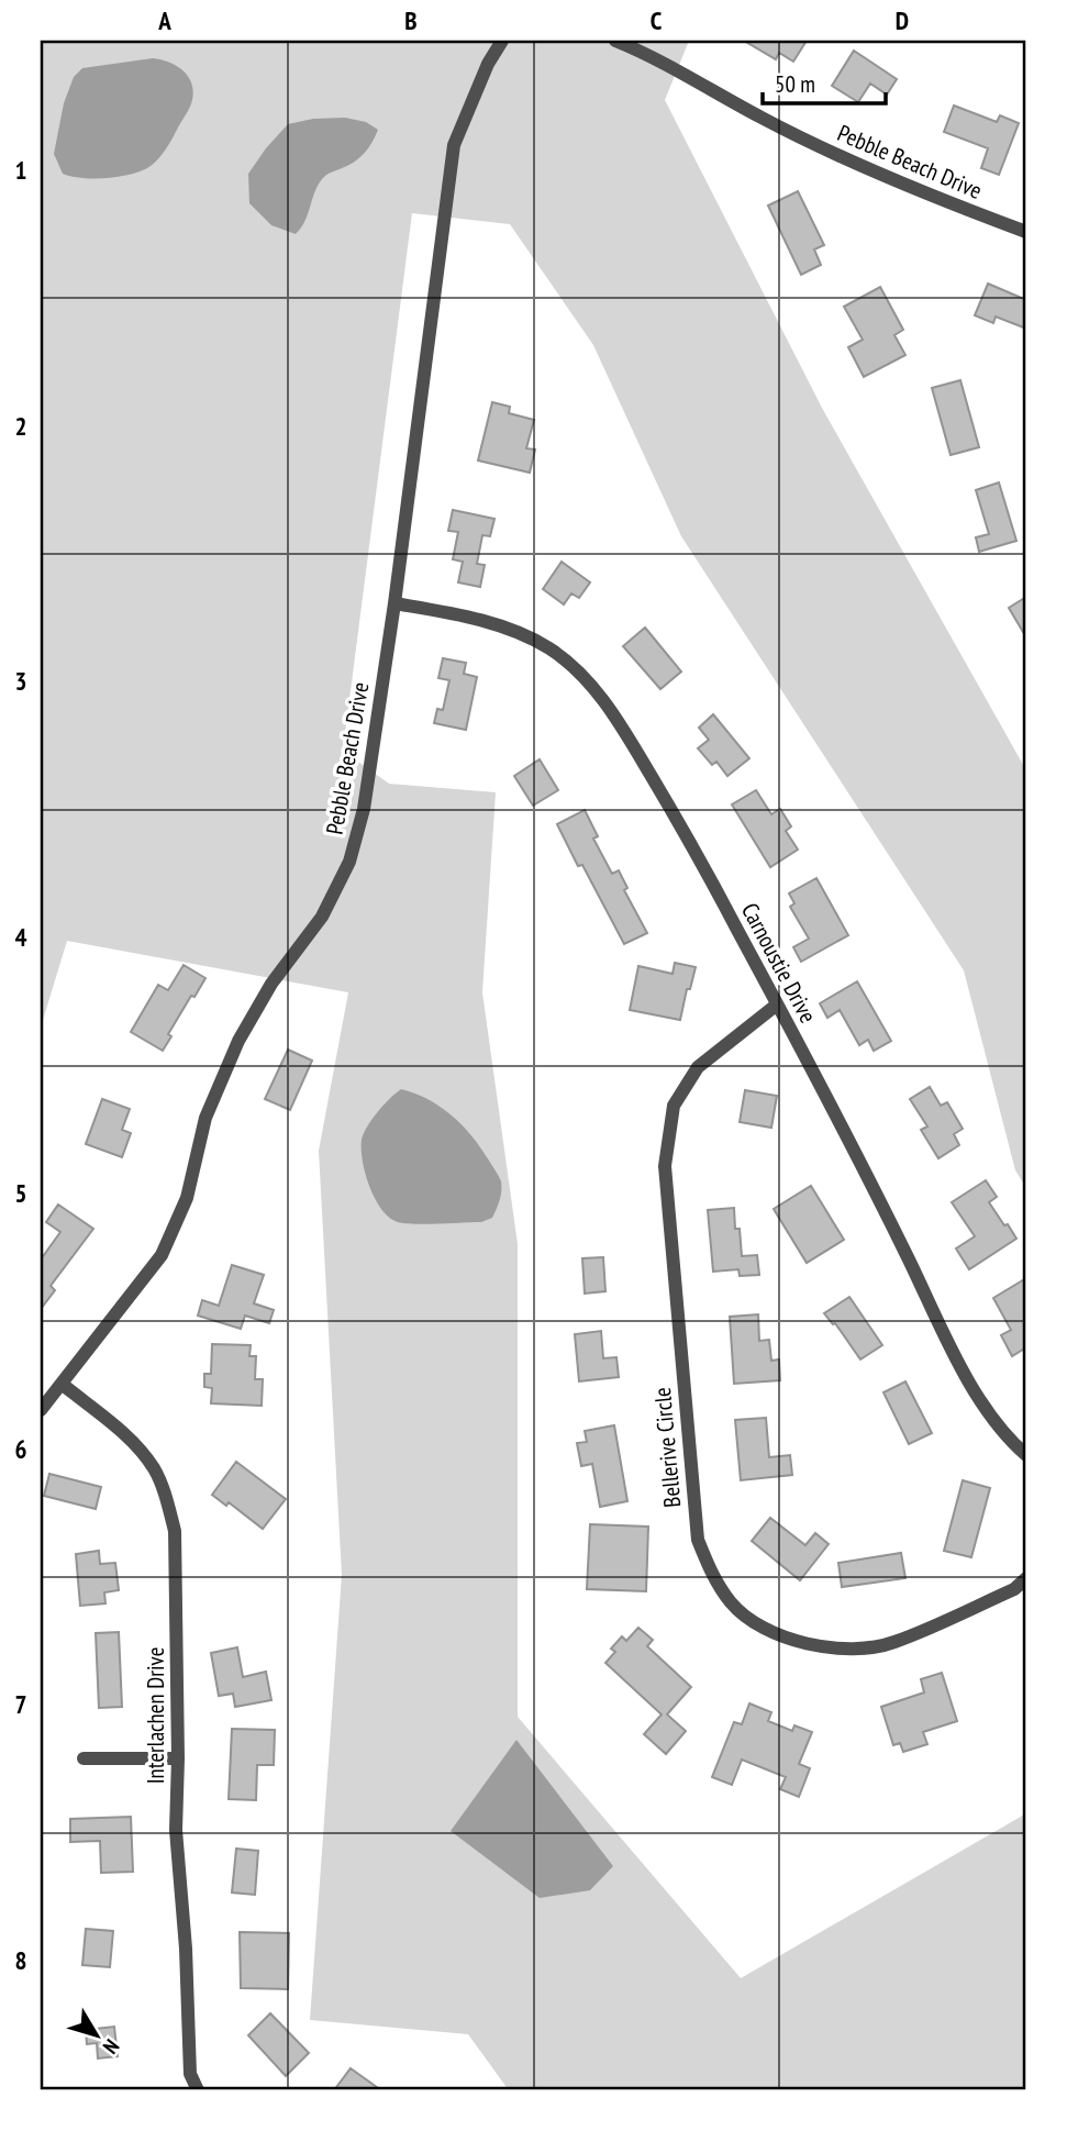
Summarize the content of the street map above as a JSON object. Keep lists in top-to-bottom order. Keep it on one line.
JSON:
{"streets":{"street":["Pebble Beach Drive","Carnoustie Drive","Bellerive Circle","Interlachen Drive"]},"crossings":[["Pebble Beach Drive","Carnoustie Drive"],["Pebble Beach Drive","Interlachen Drive"],["Carnoustie Drive","Bellerive Circle"]],"scale_bar":"50 m","north":"bottom right","grid":{"columns":["A","B","C","D"],"rows":["1","2","3","4","5","6","7","8"]}}
